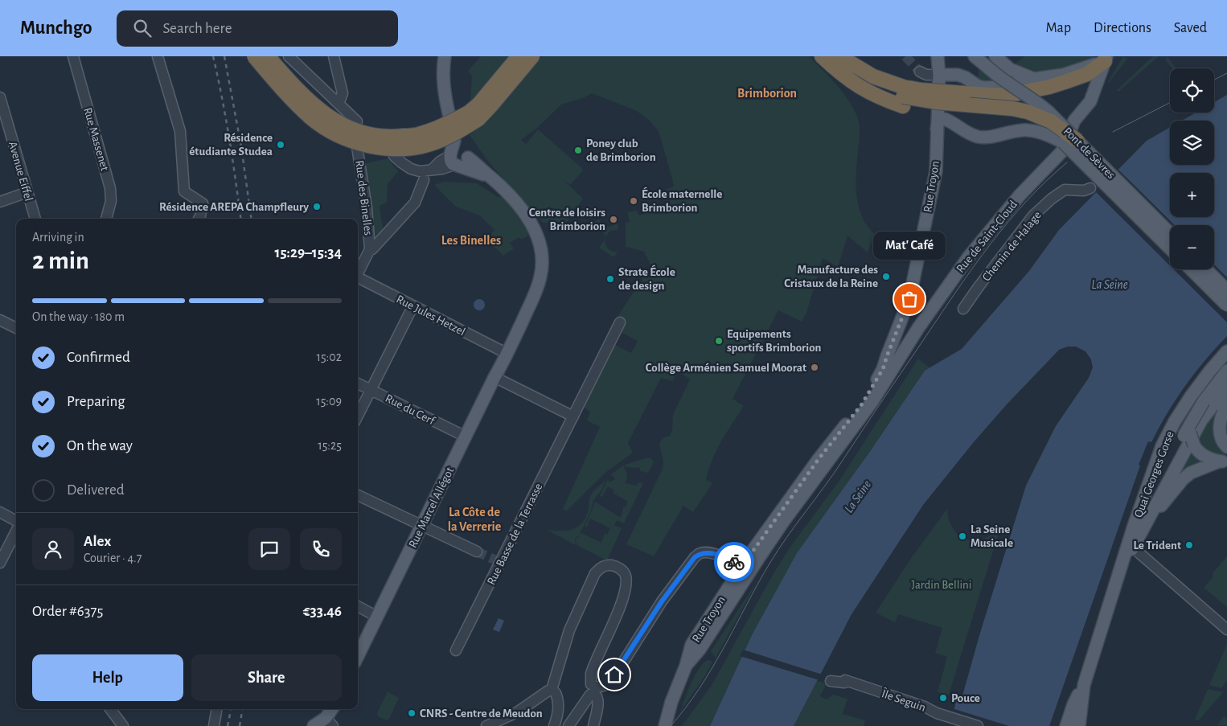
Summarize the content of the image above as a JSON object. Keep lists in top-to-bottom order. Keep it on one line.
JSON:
{"streets":{"main road":["Pont de Sèvres","Rue Troyon","Rue de Saint-Cloud","Quai Georges Gorse","Rue Marcel Allégot"],"street":["Rue Massenet","Avenue Eiffel","Rue des Binelles","Chemin de Halage","Rue Jules Hetzel","Rue du Cerf","Rue Basse de la Terrasse","Île Seguin"]},"crossings":[["Pont de Sèvres","Rue de Saint-Cloud"],["Rue Troyon","Rue de Saint-Cloud"],["Rue Jules Hetzel","Rue Marcel Allégot"],["Rue du Cerf","Rue Marcel Allégot"]],"districts":["Brimborion","Les Binelles","La Côte de la Verrerie"],"water":["La Seine"],"parks":["Jardin Bellini"],"places":["Résidence étudiante Studea","Poney club de Brimborion","École maternelle Brimborion","Résidence AREPA Champfleury","Centre de loisirs Brimborion","Manufacture des Cristaux de la Reine","Strate École de design","Mat' Café","Equipements sportifs Brimborion","Collège Arménien Samuel Moorat","La Seine Musicale","Le Trident","Pouce","CNRS - Centre de Meudon"],"page":{"header":"Munchgo","search":"Search here","nav":["Map","Directions","Saved"],"map_buttons":["+","−"],"heading":["2 min","Arriving in","15:29–15:34"],"panel":["Alex","Courier · 4.7","Order #6375","€33.46"],"bubble":"Mat' Café","bar":"On the way · 180 m","list":[["Confirmed","15:02"],["Preparing","15:09"],["On the way","15:25"],"Delivered"],"buttons":["Help","Share"]}}
